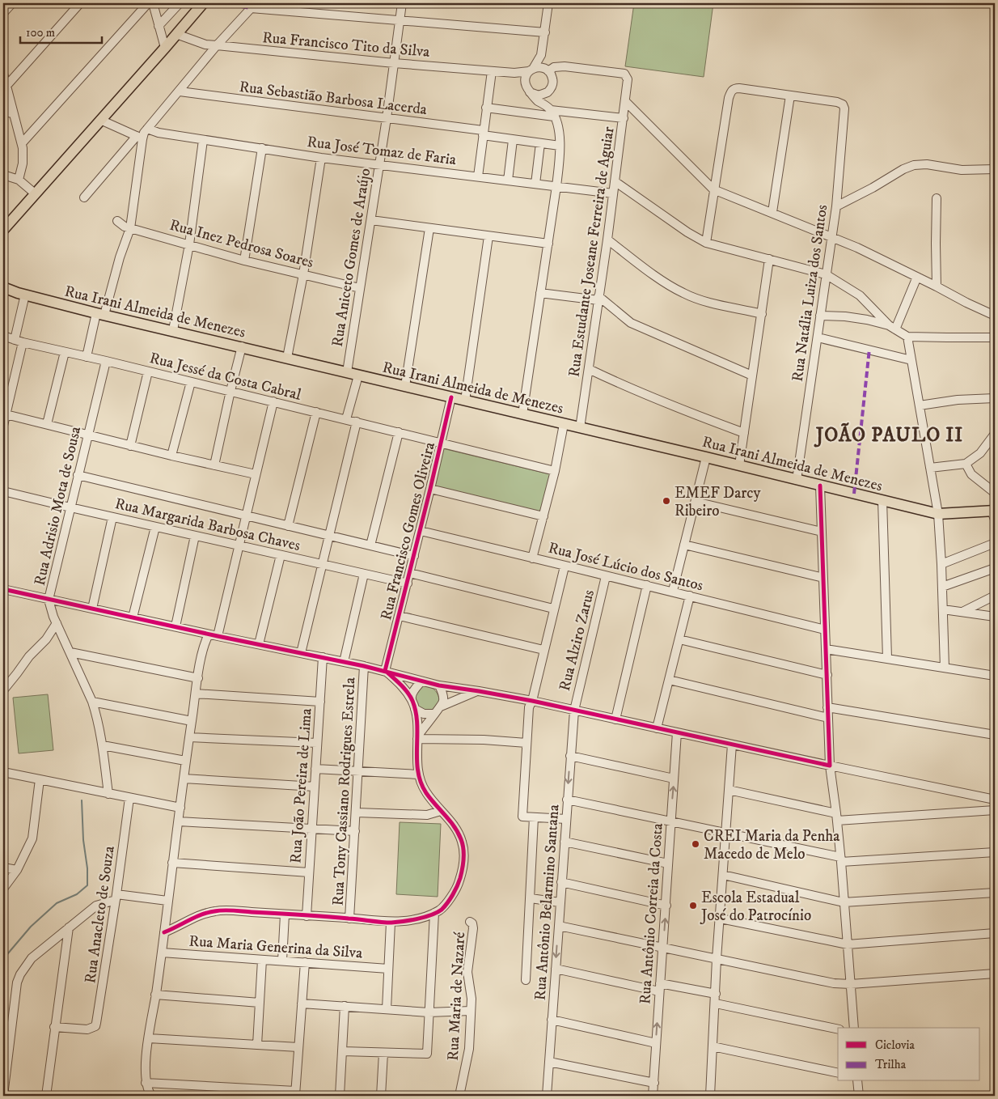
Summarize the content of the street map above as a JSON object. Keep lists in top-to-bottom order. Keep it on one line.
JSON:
{"streets":{"main road":["Rua Irani Almeida de Menezes"],"street":["Rua Francisco Tito da Silva","Rua Sebastião Barbosa Lacerda","Rua José Tomaz de Faria","Rua Inez Pedrosa Soares","Rua Estudante Joseane Ferreira de Aguiar","Rua Aniceto Gomes de Araújo","Rua Natália Luiza dos Santos","Rua Jessé da Costa Cabral","Rua Adrisio Mota de Sousa","Rua Margarida Barbosa Chaves","Rua Francisco Gomes Oliveira","Rua José Lúcio dos Santos","Rua Alziro Zarus","Rua João Pereira de Lima","Rua Tony Cassiano Rodrigues Estrela","Rua Antônio Belarmino Santana","Rua Antônio Correia da Costa","Rua Anacleto de Souza","Rua Maria Generina da Silva","Rua Maria de Nazaré"]},"crossings":[["Rua Francisco Tito da Silva","Rua Estudante Joseane Ferreira de Aguiar"],["Rua Francisco Tito da Silva","Rua Aniceto Gomes de Araújo"],["Rua Sebastião Barbosa Lacerda","Rua Aniceto Gomes de Araújo"],["Rua José Tomaz de Faria","Rua Estudante Joseane Ferreira de Aguiar"],["Rua José Tomaz de Faria","Rua Aniceto Gomes de Araújo"],["Rua Inez Pedrosa Soares","Rua Aniceto Gomes de Araújo"],["Rua Estudante Joseane Ferreira de Aguiar","Rua Irani Almeida de Menezes"],["Rua Aniceto Gomes de Araújo","Rua Irani Almeida de Menezes"],["Rua Natália Luiza dos Santos","Rua Irani Almeida de Menezes"],["Rua Irani Almeida de Menezes","Rua Francisco Gomes Oliveira"],["Rua Jessé da Costa Cabral","Rua Adrisio Mota de Sousa"],["Rua Jessé da Costa Cabral","Rua Francisco Gomes Oliveira"],["Rua Adrisio Mota de Sousa","Rua Margarida Barbosa Chaves"],["Rua Margarida Barbosa Chaves","Rua Francisco Gomes Oliveira"],["Rua Francisco Gomes Oliveira","Rua José Lúcio dos Santos"],["Rua José Lúcio dos Santos","Rua Alziro Zarus"],["Rua Alziro Zarus","Rua Antônio Belarmino Santana"]],"districts":["JOÃO PAULO II"],"places":["EMEF Darcy Ribeiro","CREI Maria da Penha Macedo de Melo","Escola Estadual José do Patrocínio"],"legend":["Ciclovia","Trilha"],"scale_bar":"100 m"}
